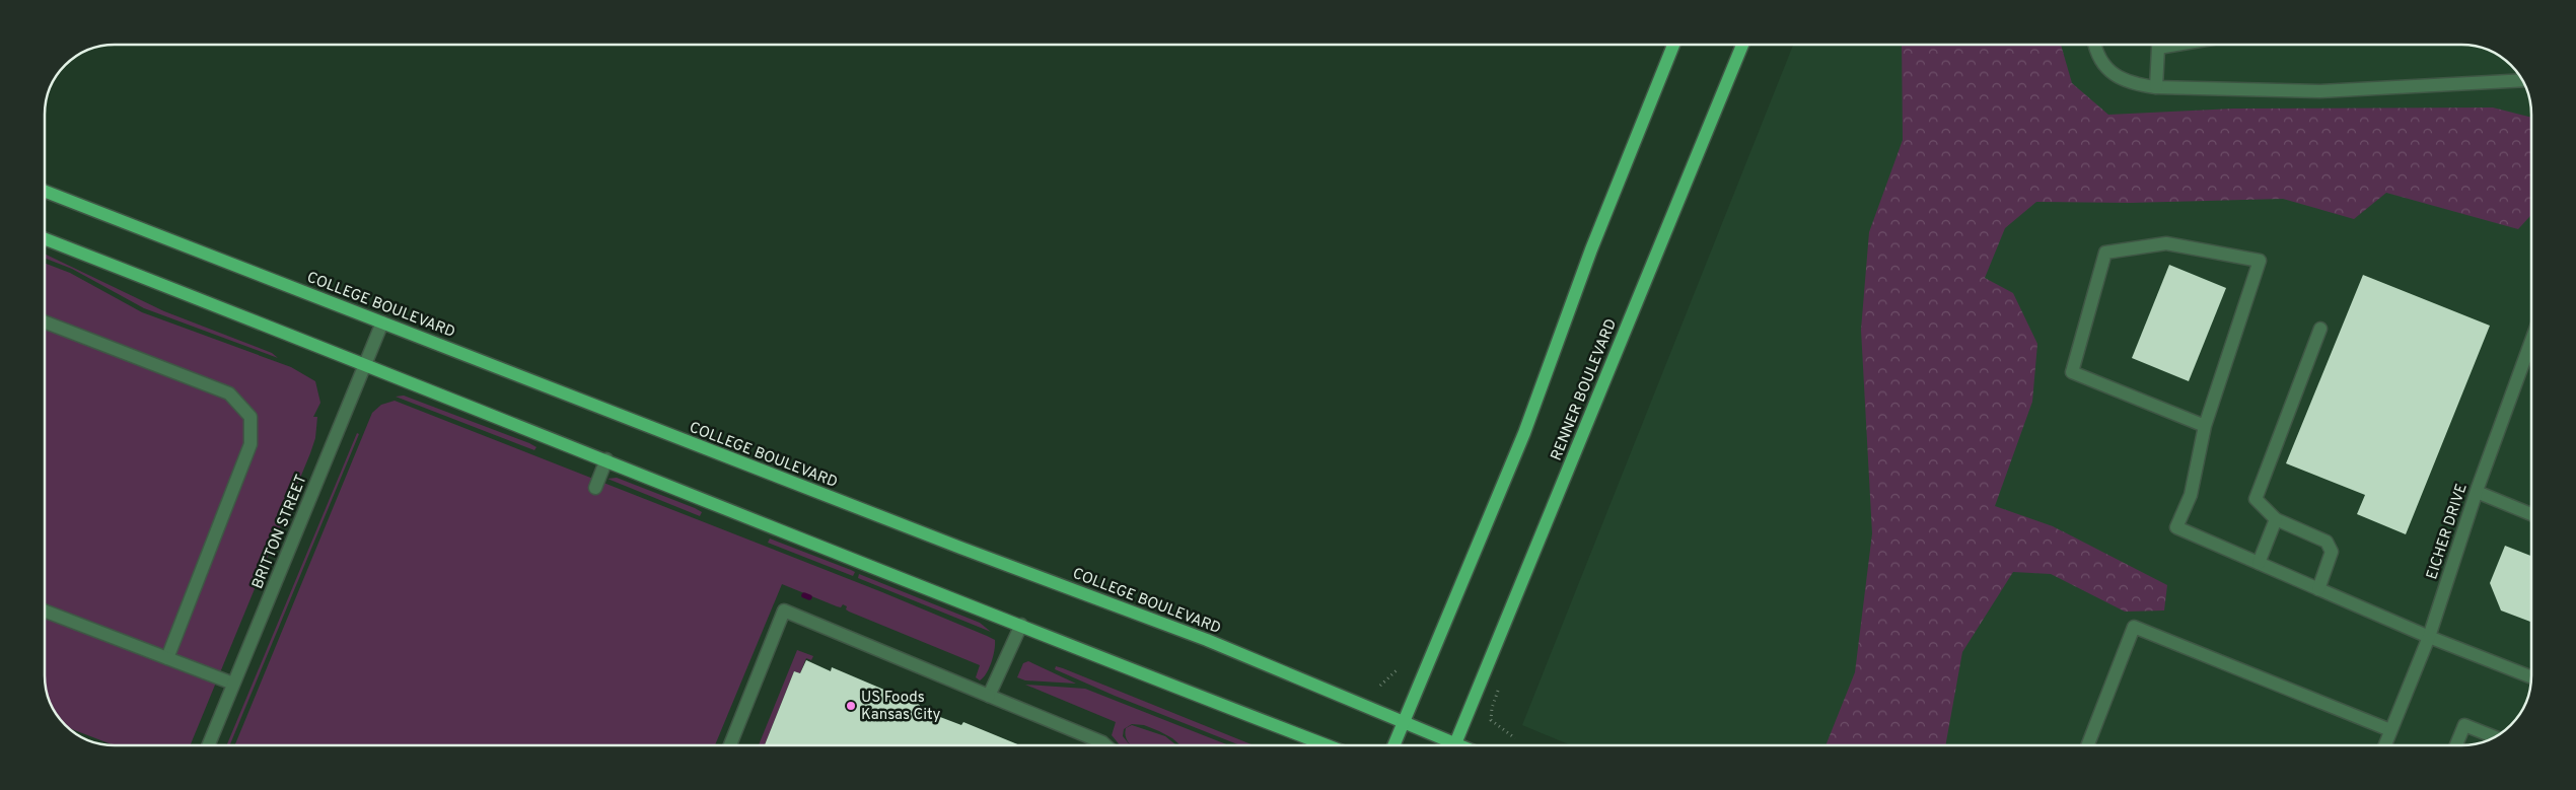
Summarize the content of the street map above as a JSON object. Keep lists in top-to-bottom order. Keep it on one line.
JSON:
{"streets":{"main road":["COLLEGE BOULEVARD","RENNER BOULEVARD"],"street":["BRITTON STREET","EICHER DRIVE"]},"crossings":[["COLLEGE BOULEVARD","BRITTON STREET"]],"places":["US Foods Kansas City"]}
